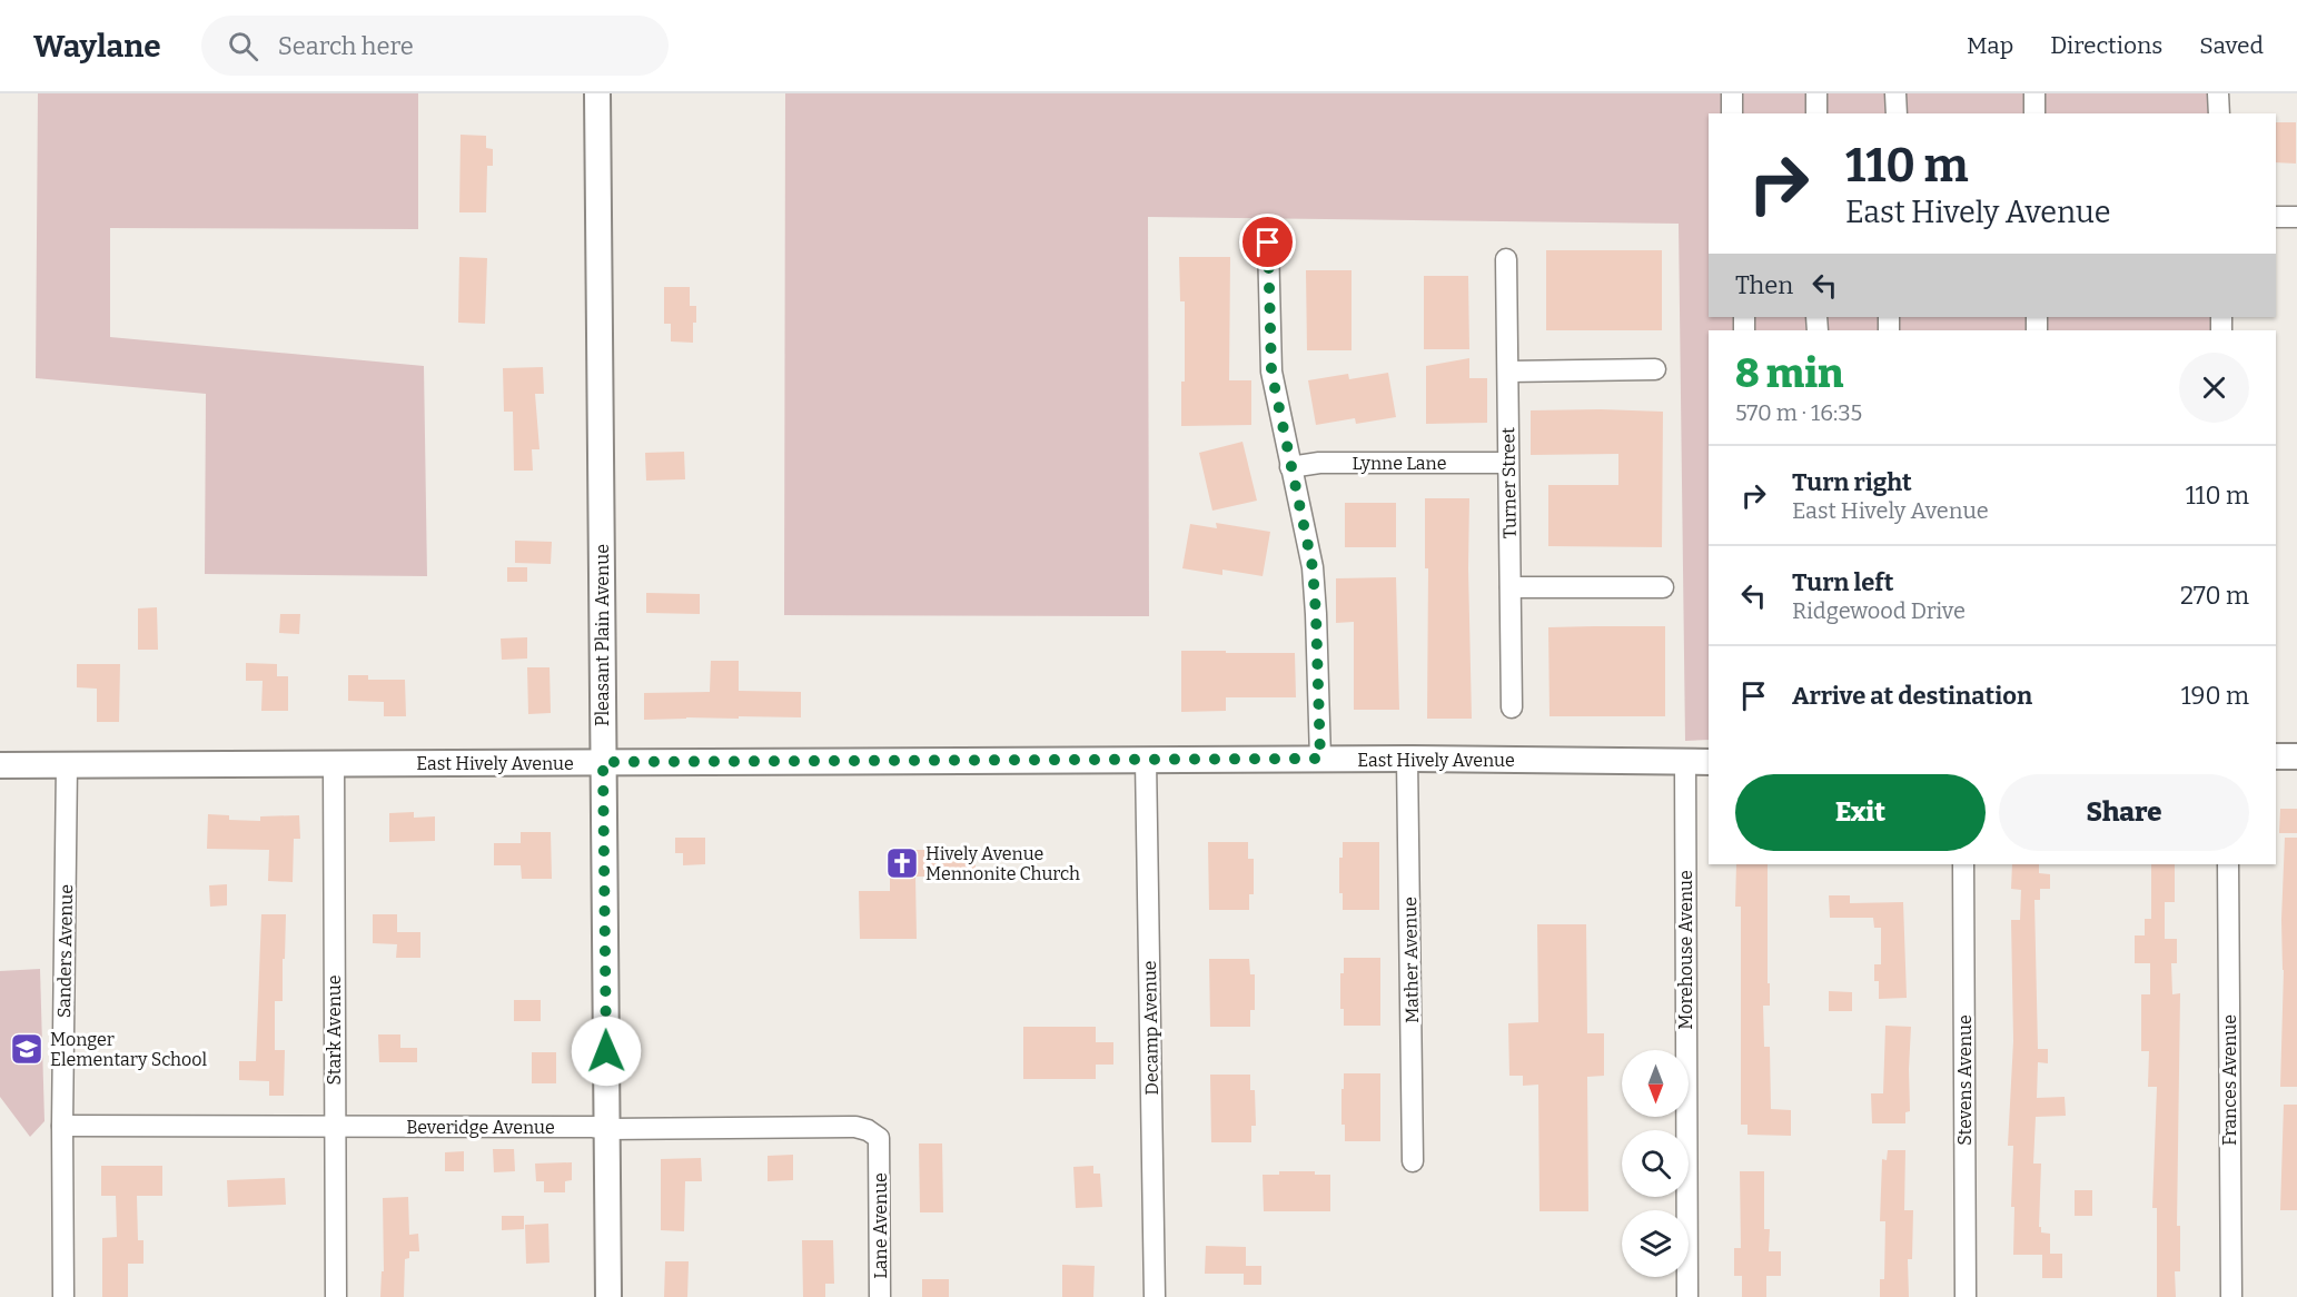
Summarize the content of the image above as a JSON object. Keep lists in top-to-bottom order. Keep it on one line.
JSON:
{"streets":{"street":["Lynne Lane","Turner Street","Pleasant Plain Avenue","East Hively Avenue","Morehouse Avenue","Sanders Avenue","Mather Avenue","Decamp Avenue","Stark Avenue","Stevens Avenue","Frances Avenue","Beveridge Avenue","Lane Avenue"]},"crossings":[["Lynne Lane","Turner Street"],["Pleasant Plain Avenue","East Hively Avenue"],["Pleasant Plain Avenue","Beveridge Avenue"],["East Hively Avenue","Morehouse Avenue"],["East Hively Avenue","Sanders Avenue"],["East Hively Avenue","Mather Avenue"],["East Hively Avenue","Decamp Avenue"],["East Hively Avenue","Stark Avenue"],["Sanders Avenue","Beveridge Avenue"],["Stark Avenue","Beveridge Avenue"],["Beveridge Avenue","Lane Avenue"]],"places":{"church":["Hively Avenue Mennonite Church"],"school or university":["Monger Elementary School"]},"north":"bottom","page":{"header":"Waylane","search":"Search here","nav":["Map","Directions","Saved"],"turn":["110 m","East Hively Avenue"],"then":"Then","heading":["8 min","570 m · 16:35"],"list":[{"name":"Turn right","note":"East Hively Avenue","value":"110 m"},{"name":"Turn left","note":"Ridgewood Drive","value":"270 m"},{"name":"Arrive at destination","value":"190 m"}],"buttons":["Exit","Share"]}}
